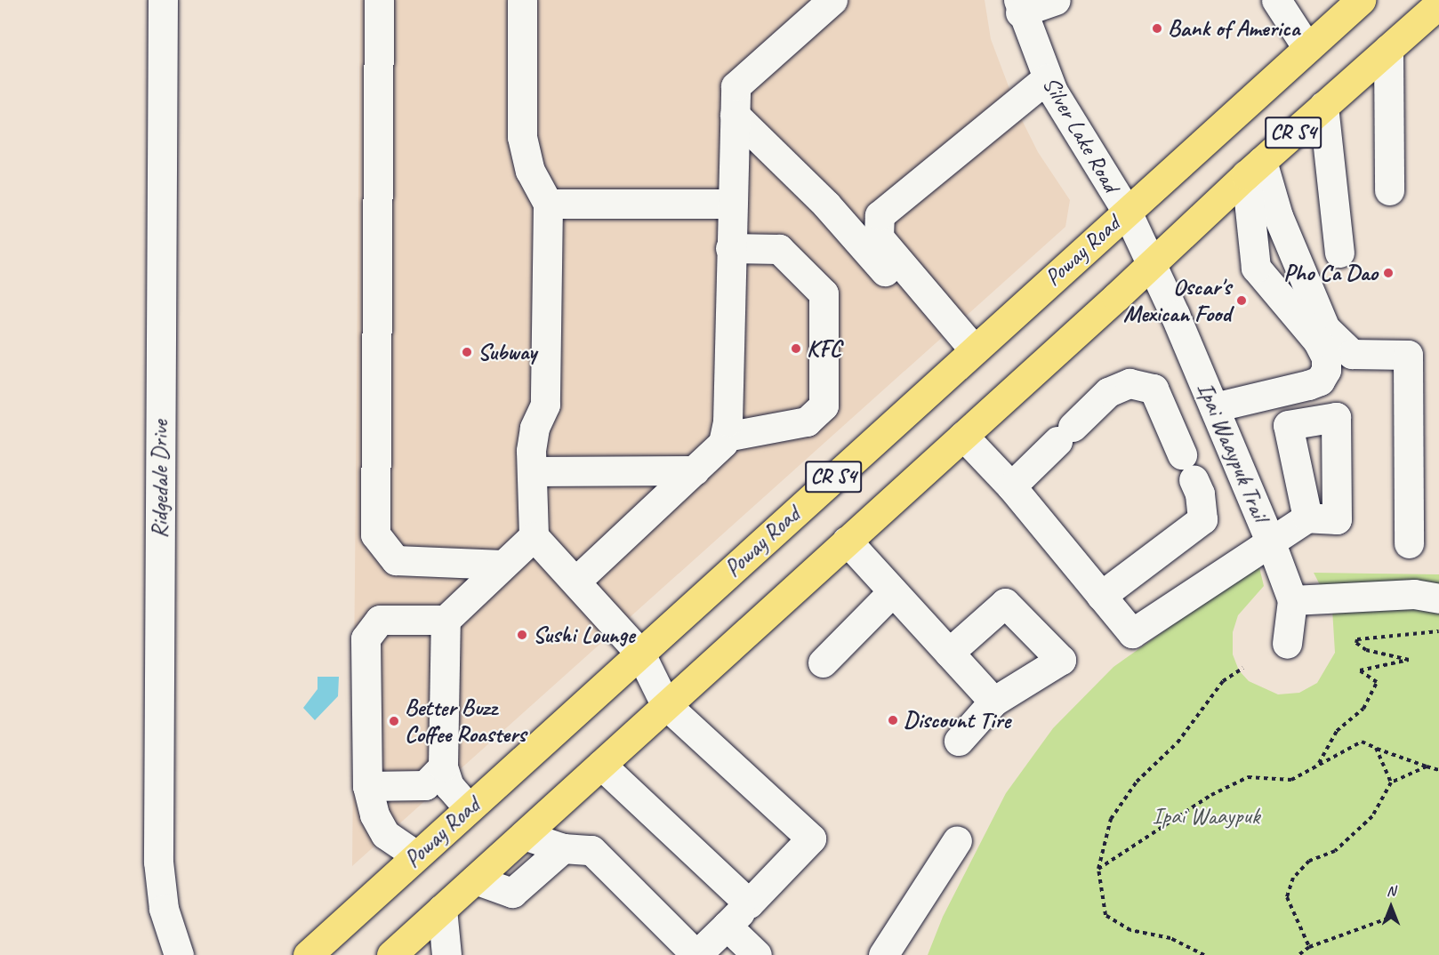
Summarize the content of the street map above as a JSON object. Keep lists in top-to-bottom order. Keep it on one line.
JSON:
{"streets":{"main road":["CR S4","Poway Road"],"street":["Silver Lake Road","Ipai Waaypuk Trail","Ridgedale Drive"]},"crossings":[["CR S4","Silver Lake Road"],["CR S4","Ipai Waaypuk Trail"],["Silver Lake Road","Poway Road"],["Silver Lake Road","Ipai Waaypuk Trail"]],"parks":["Ipai Waaypuk"],"places":["Bank of America","Pho Ca Dao","Oscar's Mexican Food","KFC","Subway","Sushi Lounge","Discount Tire","Better Buzz Coffee Roasters"],"north":"top"}
